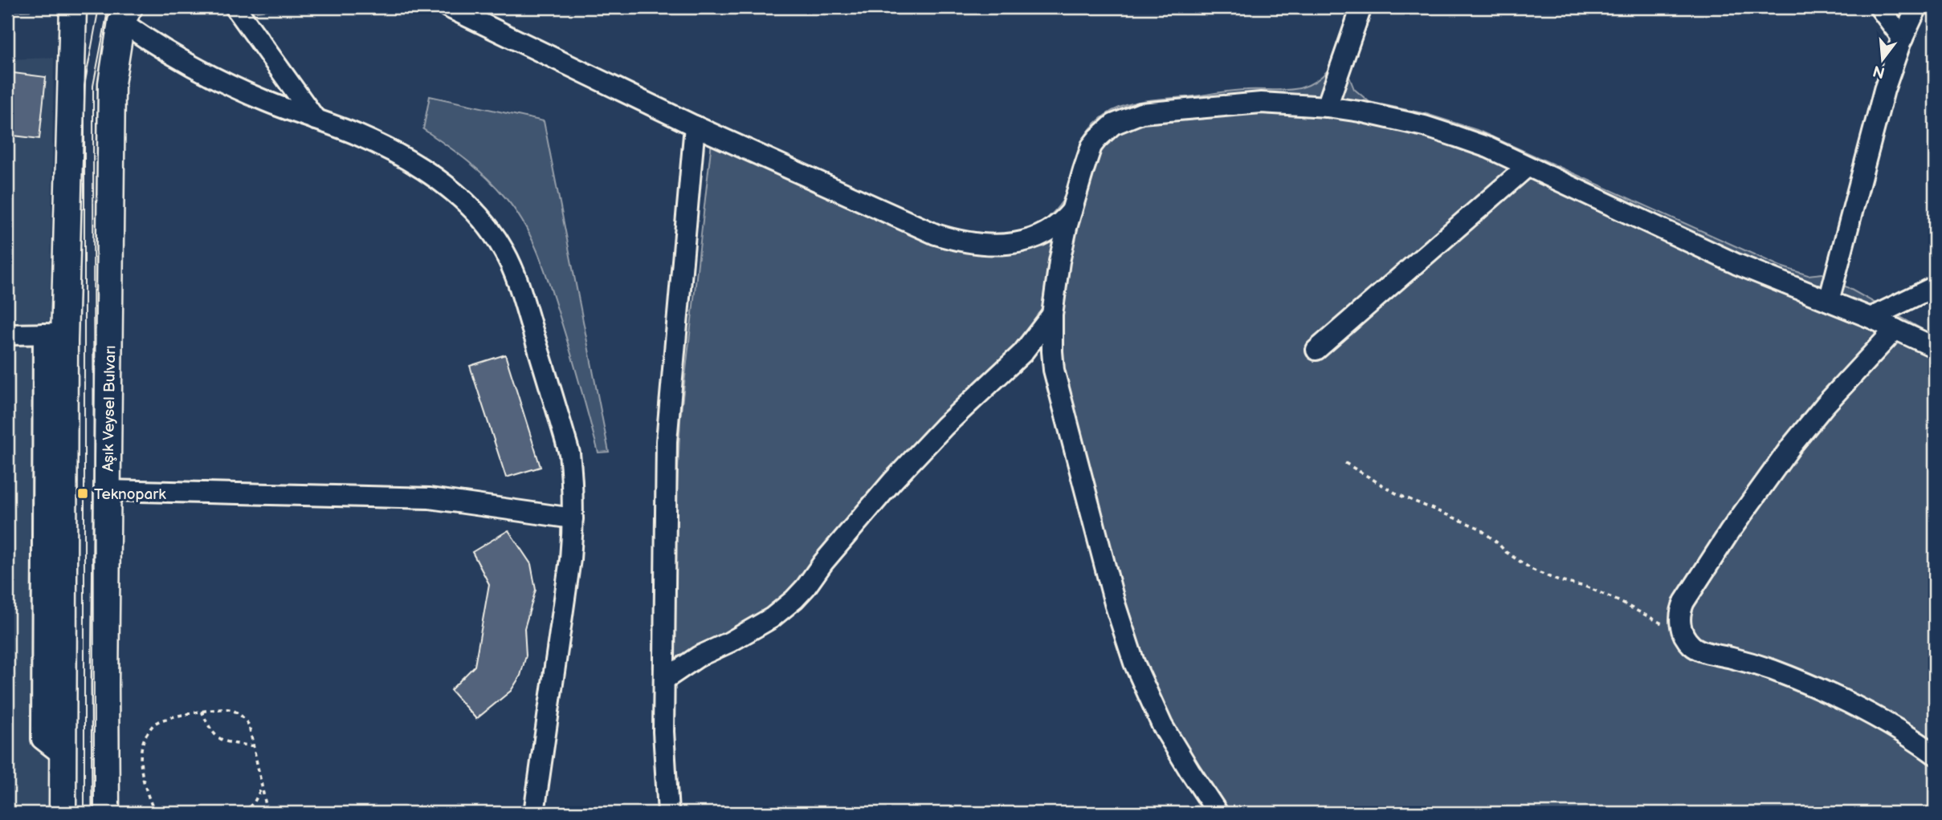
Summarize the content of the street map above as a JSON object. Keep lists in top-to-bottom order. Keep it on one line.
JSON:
{"streets":{"main road":["Aşık Veysel Bulvarı"]},"places":{"transit":["Teknopark"]},"north":"bottom"}
